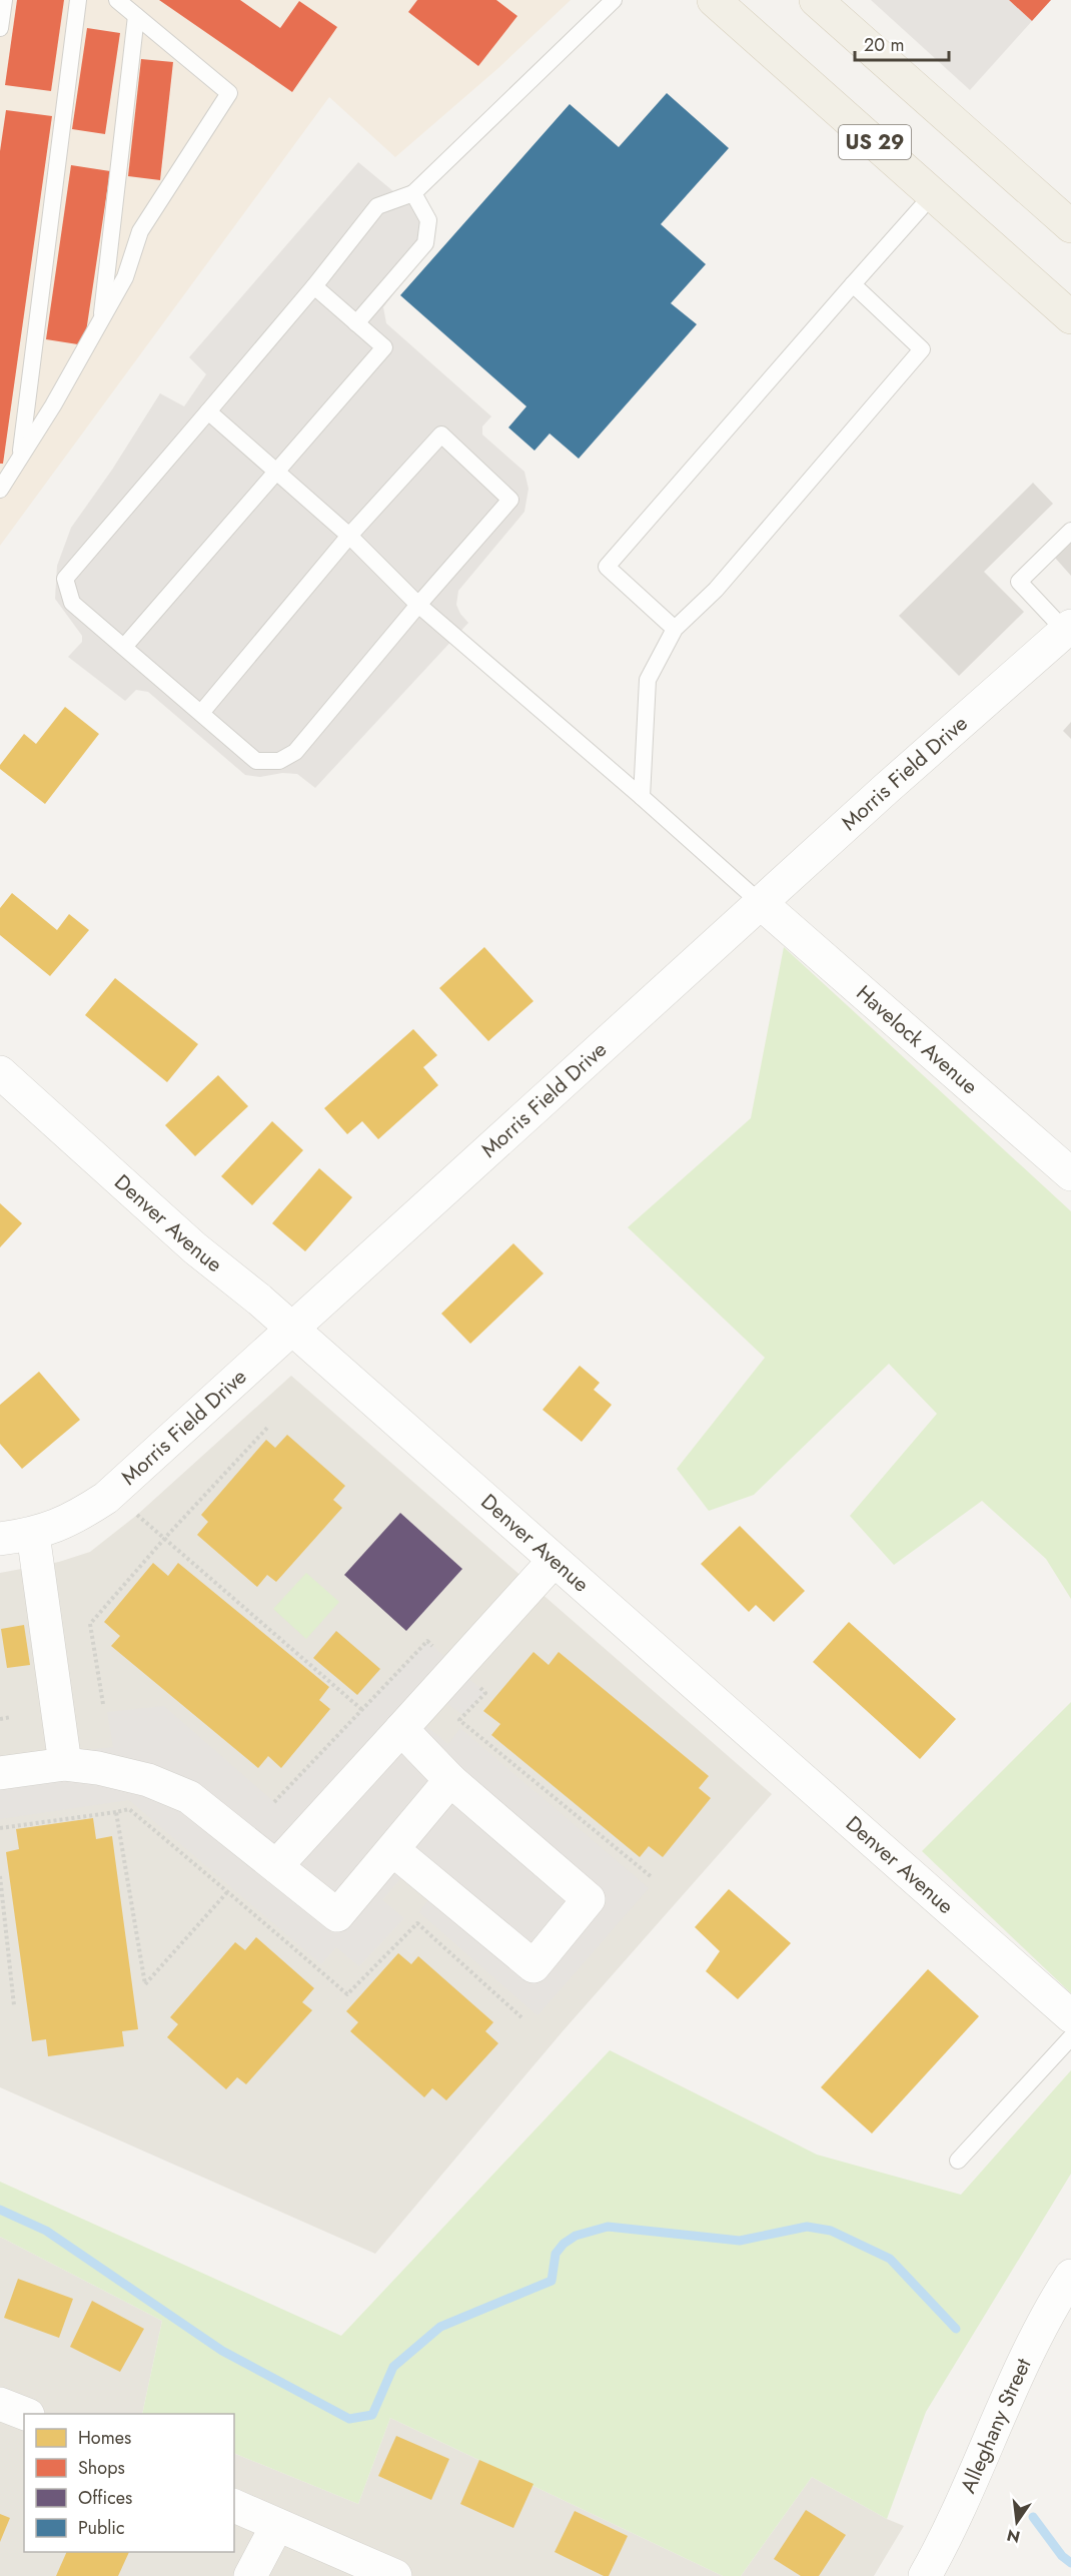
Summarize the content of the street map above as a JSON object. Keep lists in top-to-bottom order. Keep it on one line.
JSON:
{"streets":{"main road":["US 29"],"street":["Morris Field Drive","Havelock Avenue","Denver Avenue","Alleghany Street"]},"crossings":[["Morris Field Drive","Havelock Avenue"],["Morris Field Drive","Denver Avenue"]],"legend":["Homes","Shops","Offices","Public"],"scale_bar":"20 m","north":"bottom"}
